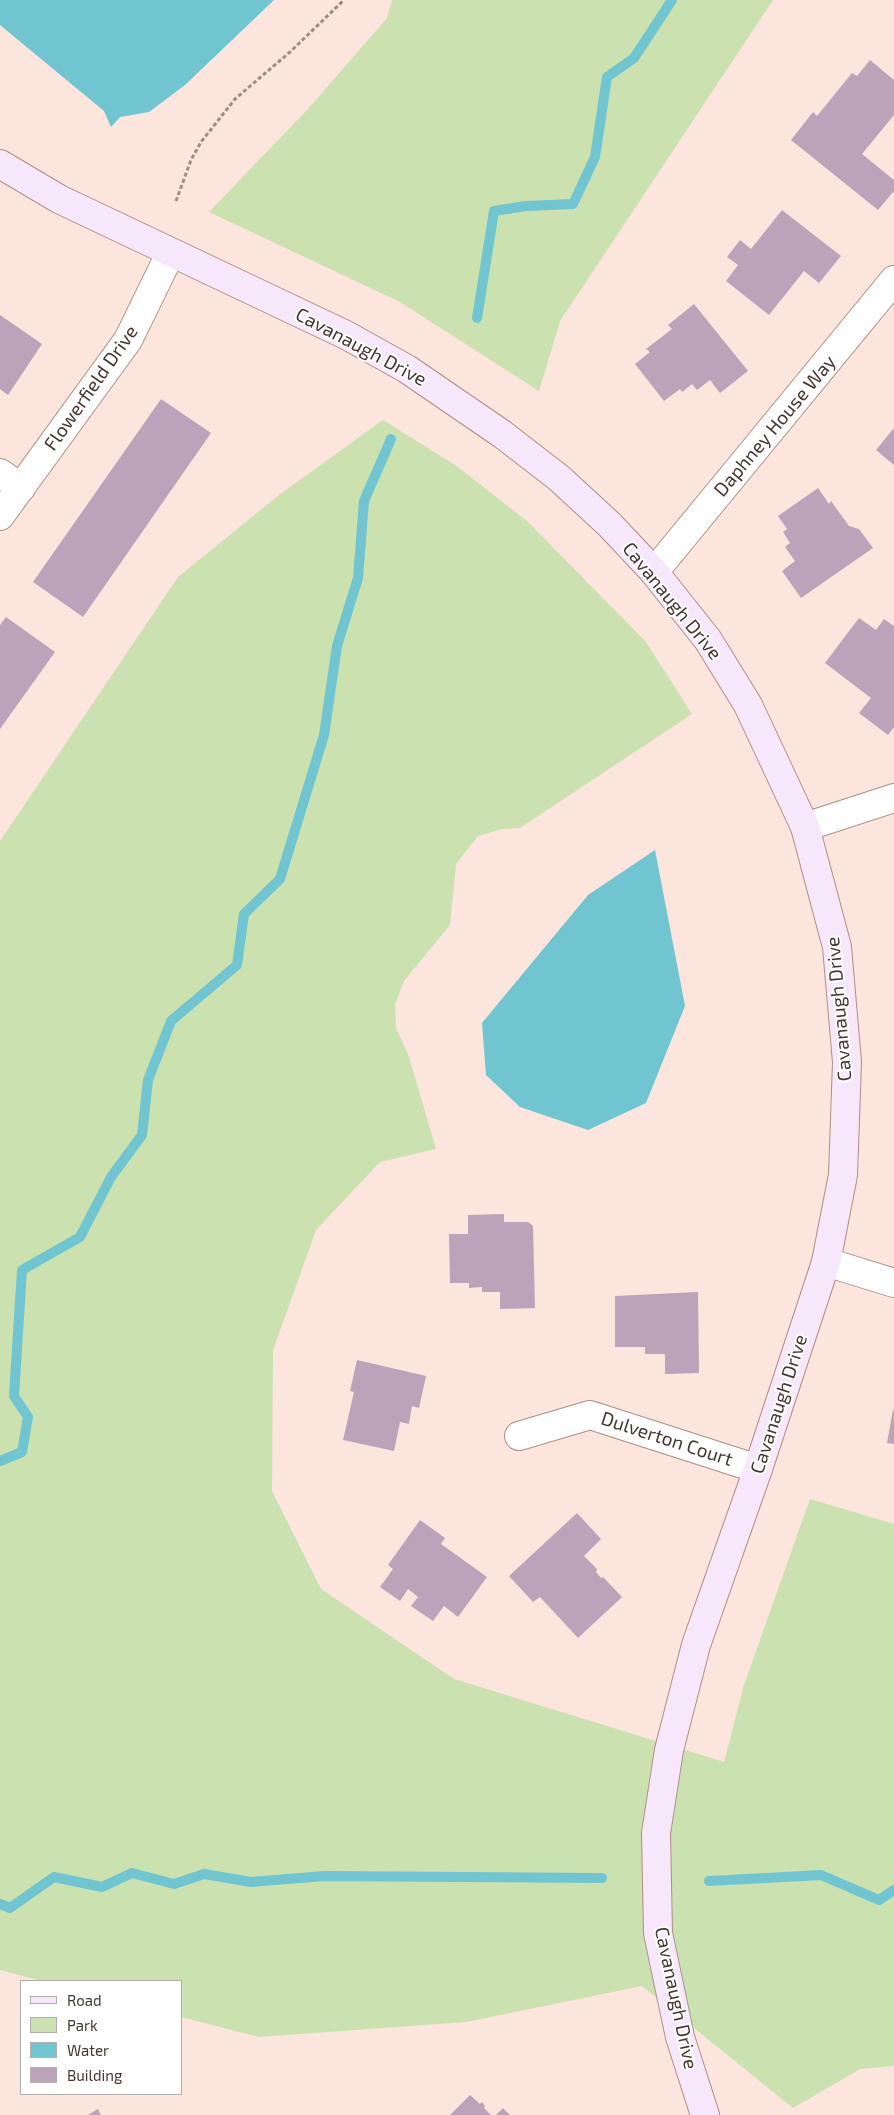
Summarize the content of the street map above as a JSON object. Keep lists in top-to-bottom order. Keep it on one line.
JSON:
{"streets":{"street":["Cavanaugh Drive","Flowerfield Drive","Daphney House Way","Dulverton Court"]},"crossings":[["Cavanaugh Drive","Flowerfield Drive"],["Cavanaugh Drive","Daphney House Way"],["Cavanaugh Drive","Dulverton Court"]],"legend":["Road","Park","Water","Building"]}
